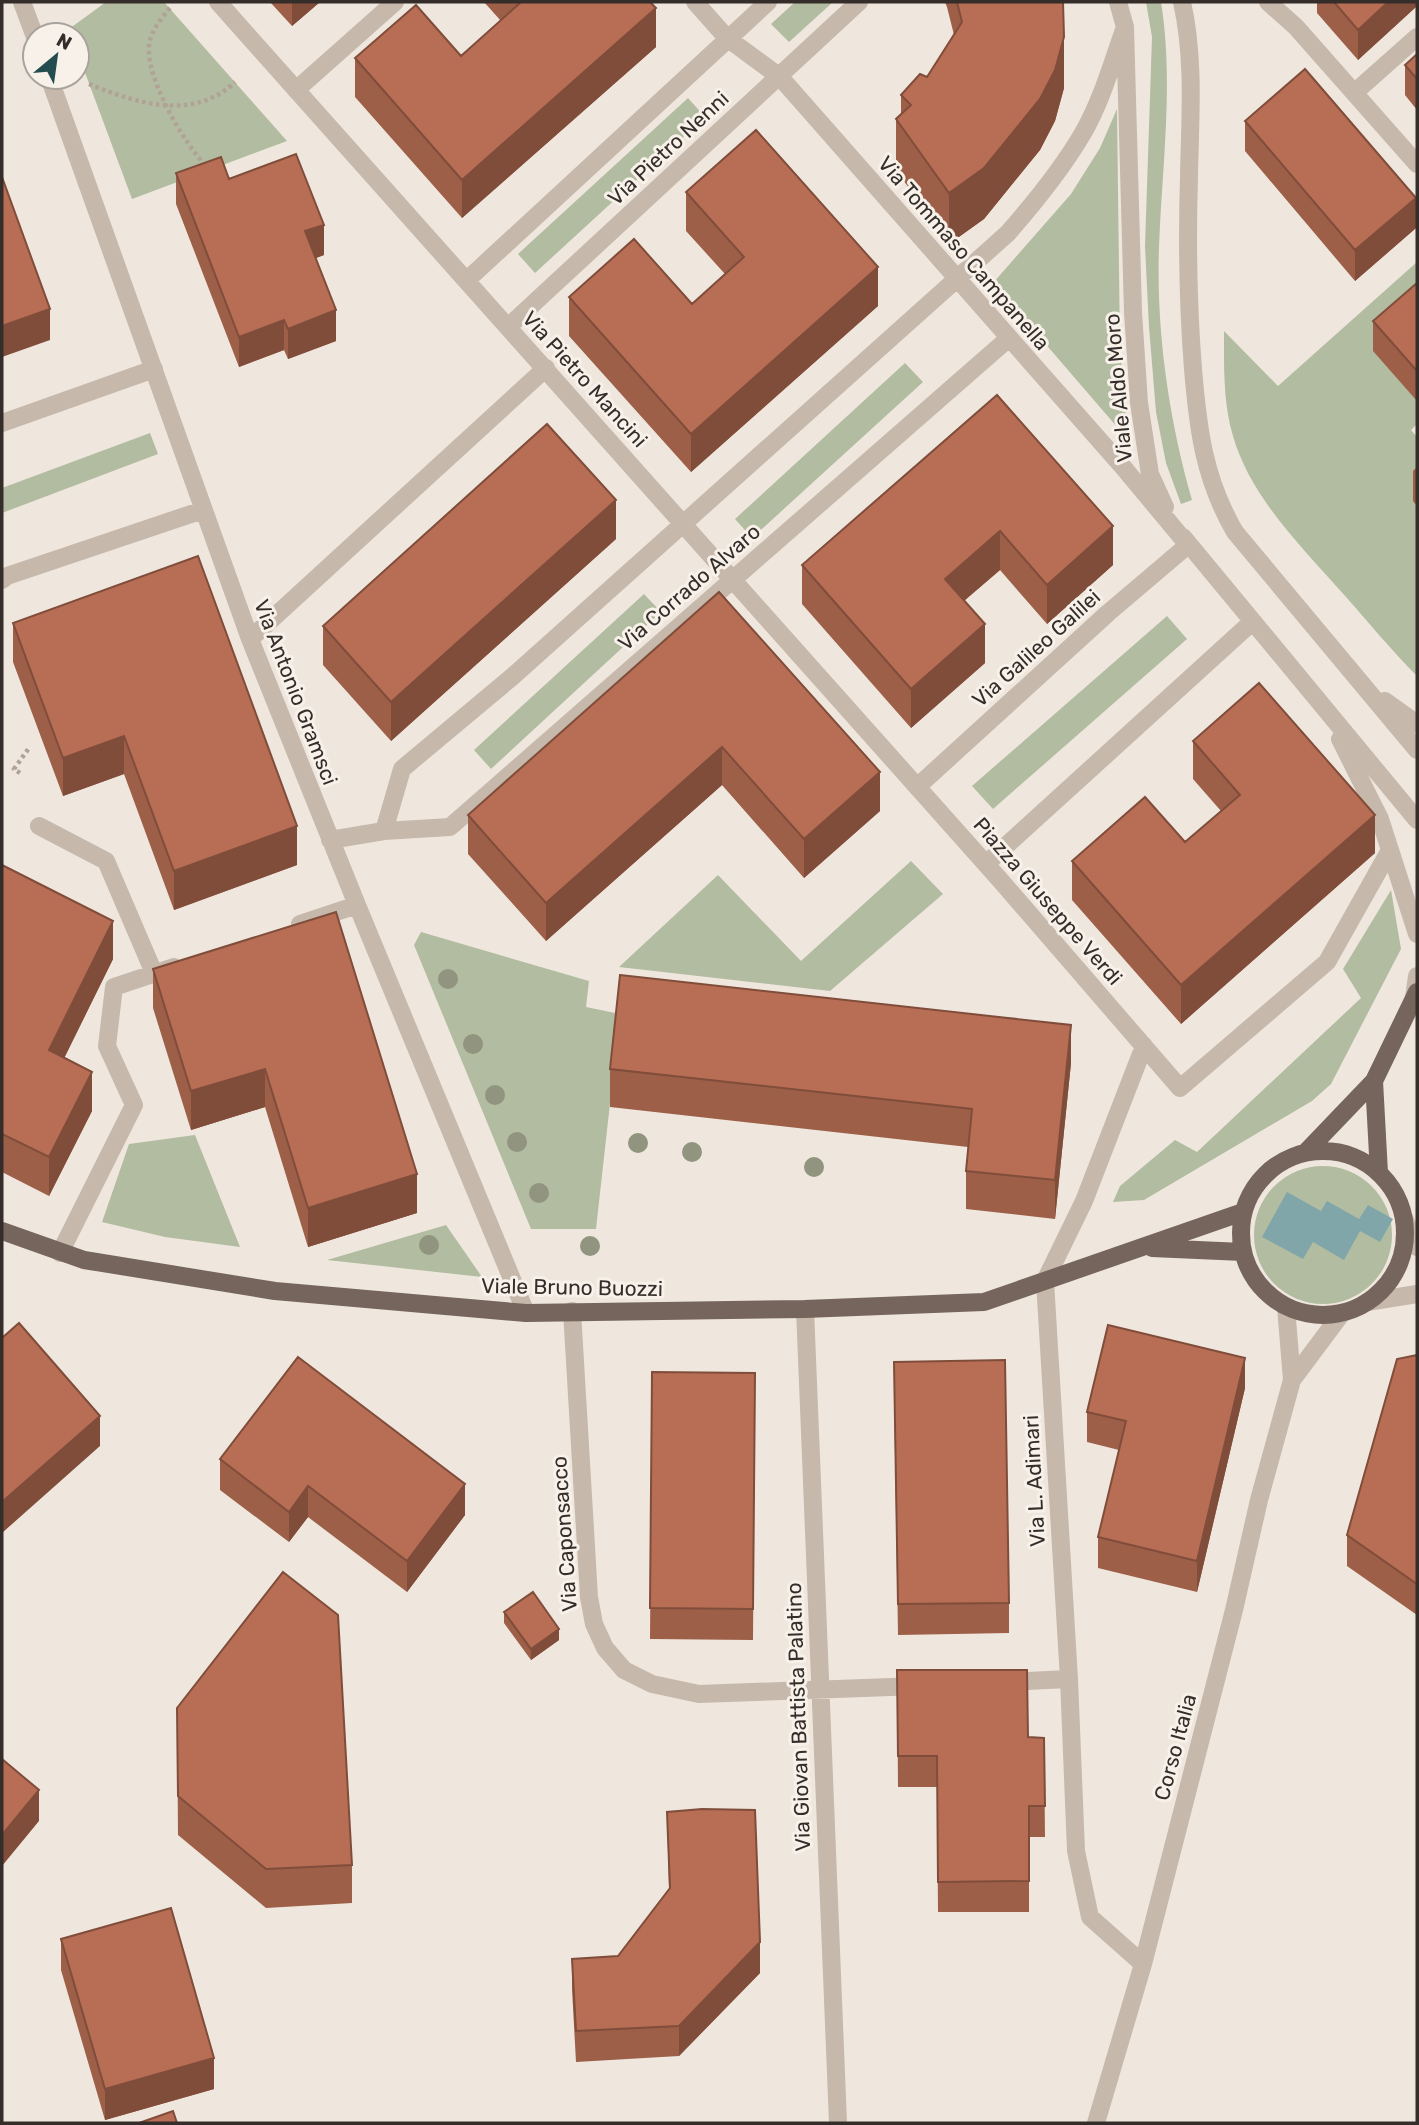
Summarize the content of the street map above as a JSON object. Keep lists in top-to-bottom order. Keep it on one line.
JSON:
{"streets":{"main road":["Viale Bruno Buozzi"],"street":["Via Pietro Nenni","Via Tommaso Campanella","Via Pietro Mancini","Viale Aldo Moro","Via Corrado Alvaro","Via Galileo Galilei","Via Antonio Gramsci","Piazza Giuseppe Verdi","Via L. Adimari","Via Caponsacco","Via Giovan Battista Palatino","Corso Italia"]},"crossings":[["Via Pietro Nenni","Via Tommaso Campanella"],["Via Pietro Nenni","Via Pietro Mancini"],["Via Tommaso Campanella","Viale Aldo Moro"],["Via Tommaso Campanella","Via Corrado Alvaro"],["Via Tommaso Campanella","Via Galileo Galilei"],["Via Pietro Mancini","Via Corrado Alvaro"],["Via Pietro Mancini","Via Galileo Galilei"],["Via Pietro Mancini","Piazza Giuseppe Verdi"],["Viale Aldo Moro","Via Galileo Galilei"],["Viale Aldo Moro","Piazza Giuseppe Verdi"],["Via Corrado Alvaro","Via Antonio Gramsci"],["Via Galileo Galilei","Piazza Giuseppe Verdi"],["Via Antonio Gramsci","Viale Bruno Buozzi"],["Viale Bruno Buozzi","Via L. Adimari"],["Viale Bruno Buozzi","Via Caponsacco"],["Viale Bruno Buozzi","Via Giovan Battista Palatino"],["Via L. Adimari","Corso Italia"],["Via Caponsacco","Via Giovan Battista Palatino"]],"north":"top right"}
